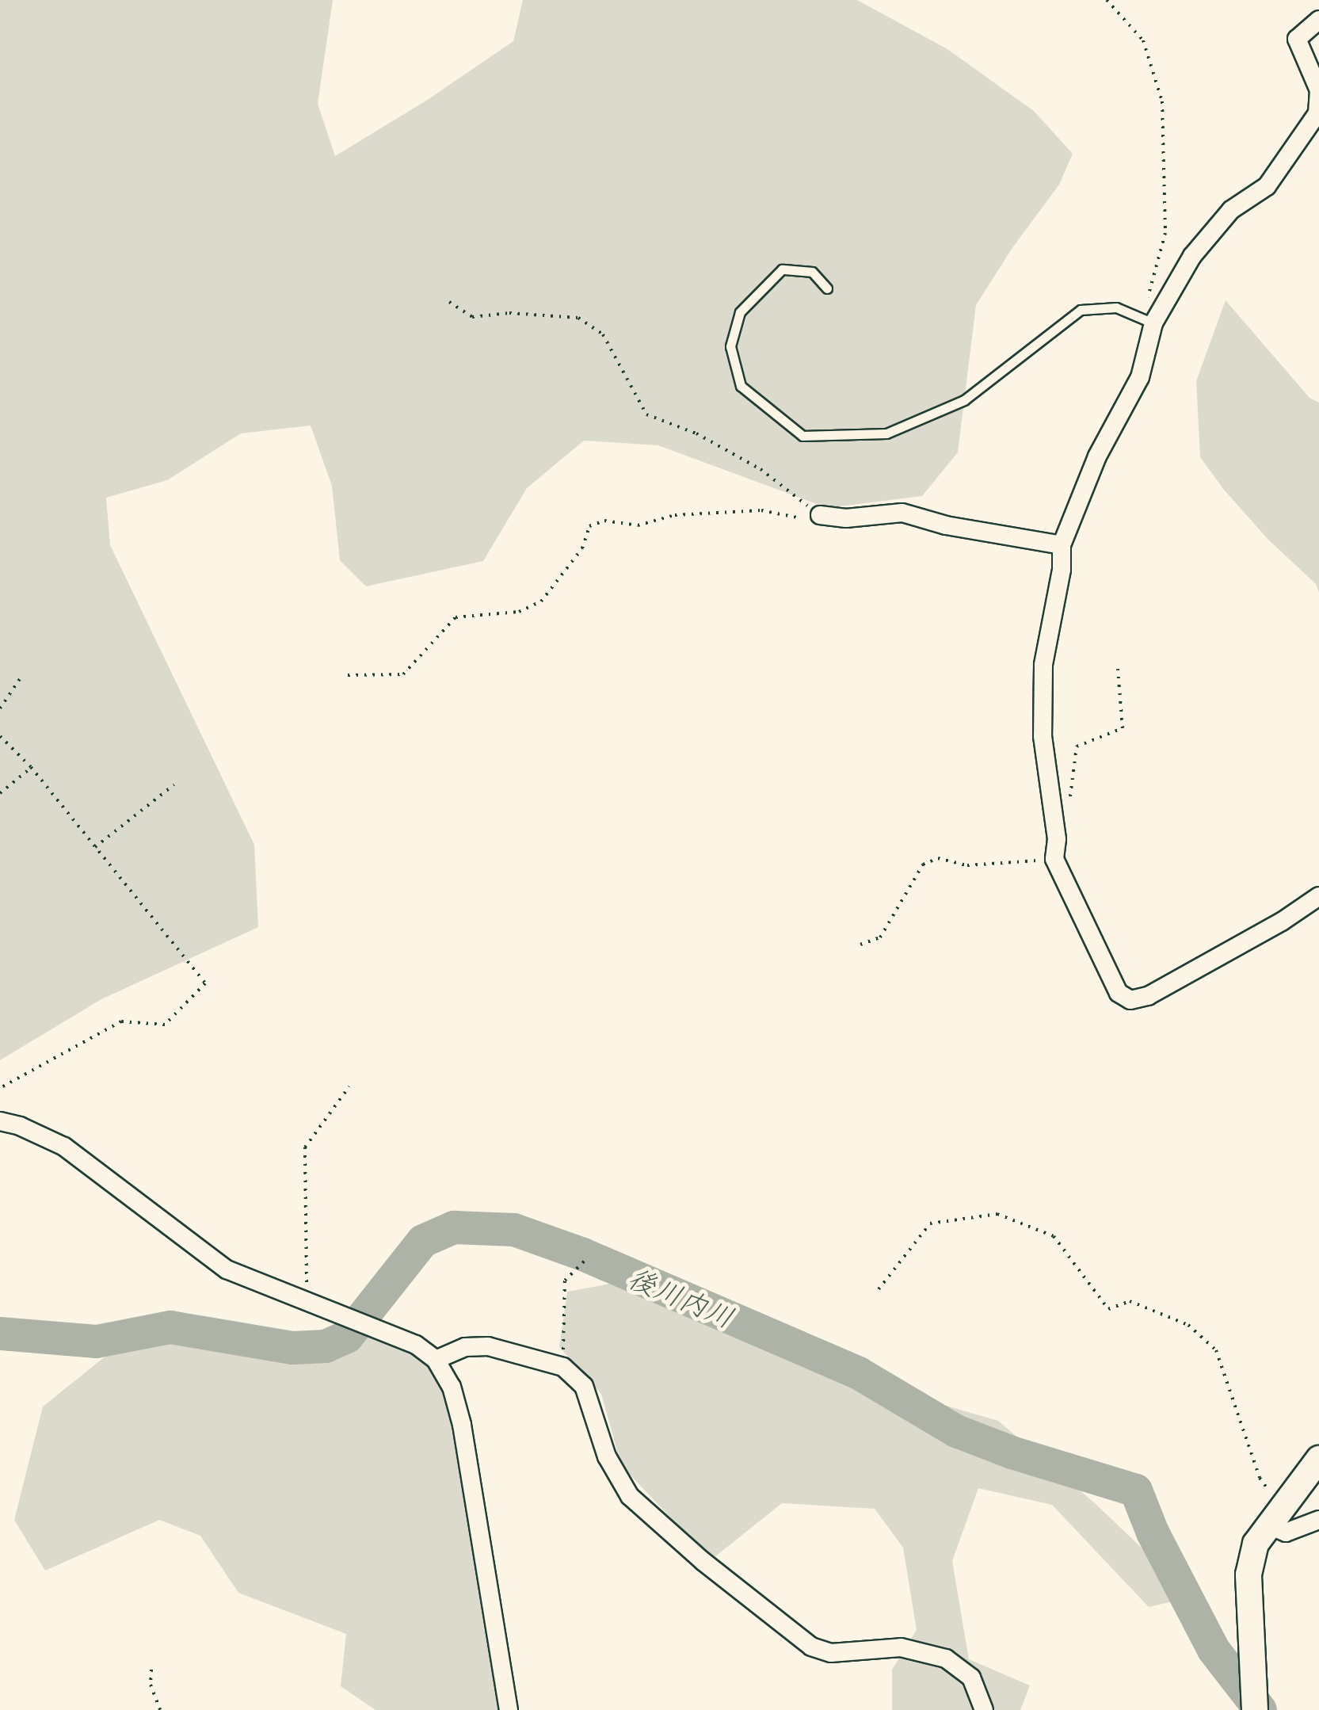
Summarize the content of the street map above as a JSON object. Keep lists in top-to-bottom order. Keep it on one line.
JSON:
{"water":["後川内川"]}
